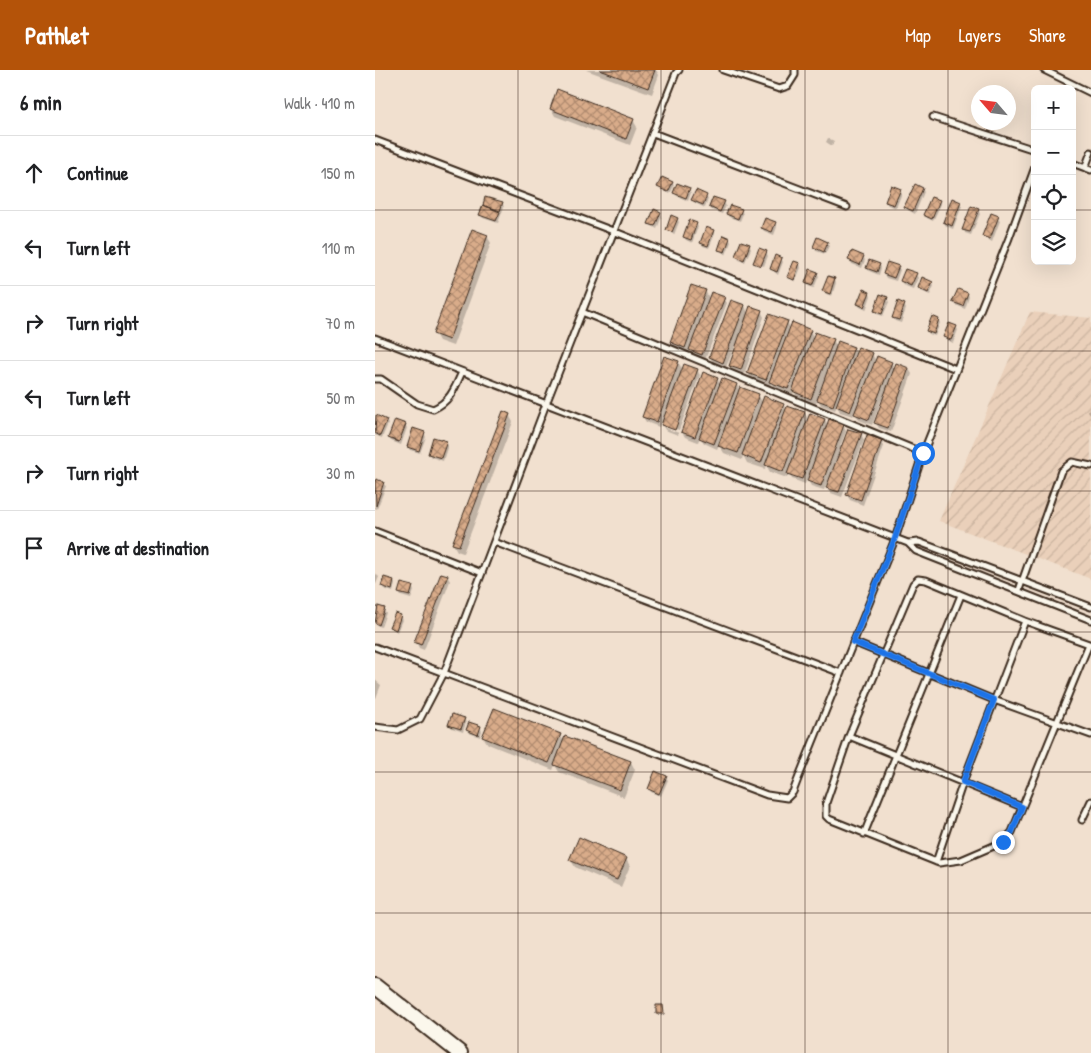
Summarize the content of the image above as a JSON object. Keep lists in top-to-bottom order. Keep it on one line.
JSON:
{"north":"top left","page":{"header":"Pathlet","nav":["Map","Layers","Share"],"heading":["6 min","Walk · 410 m"],"map_buttons":["+","−"],"list":[["Continue","150 m"],["Turn left","110 m"],["Turn right","70 m"],["Turn left","50 m"],["Turn right","30 m"],"Arrive at destination"]}}
